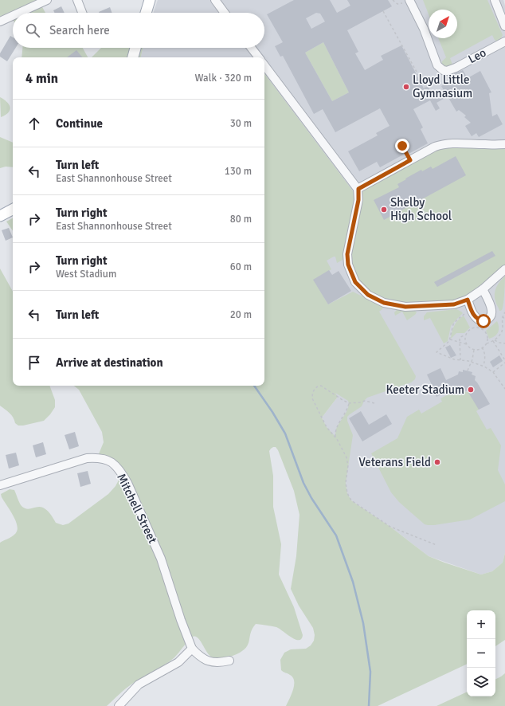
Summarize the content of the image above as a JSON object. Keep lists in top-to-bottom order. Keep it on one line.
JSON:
{"streets":{"street":["Leo","Mitchell Street"]},"places":["Lloyd Little Gymnasium","Shelby High School","Keeter Stadium","Veterans Field"],"north":"top right","page":{"search":"Search here","heading":["4 min","Walk · 320 m"],"list":[["Continue","30 m"],["Turn left","East Shannonhouse Street","130 m"],["Turn right","East Shannonhouse Street","80 m"],["Turn right","West Stadium","60 m"],["Turn left","20 m"],"Arrive at destination"],"map_buttons":["+","−"]}}
